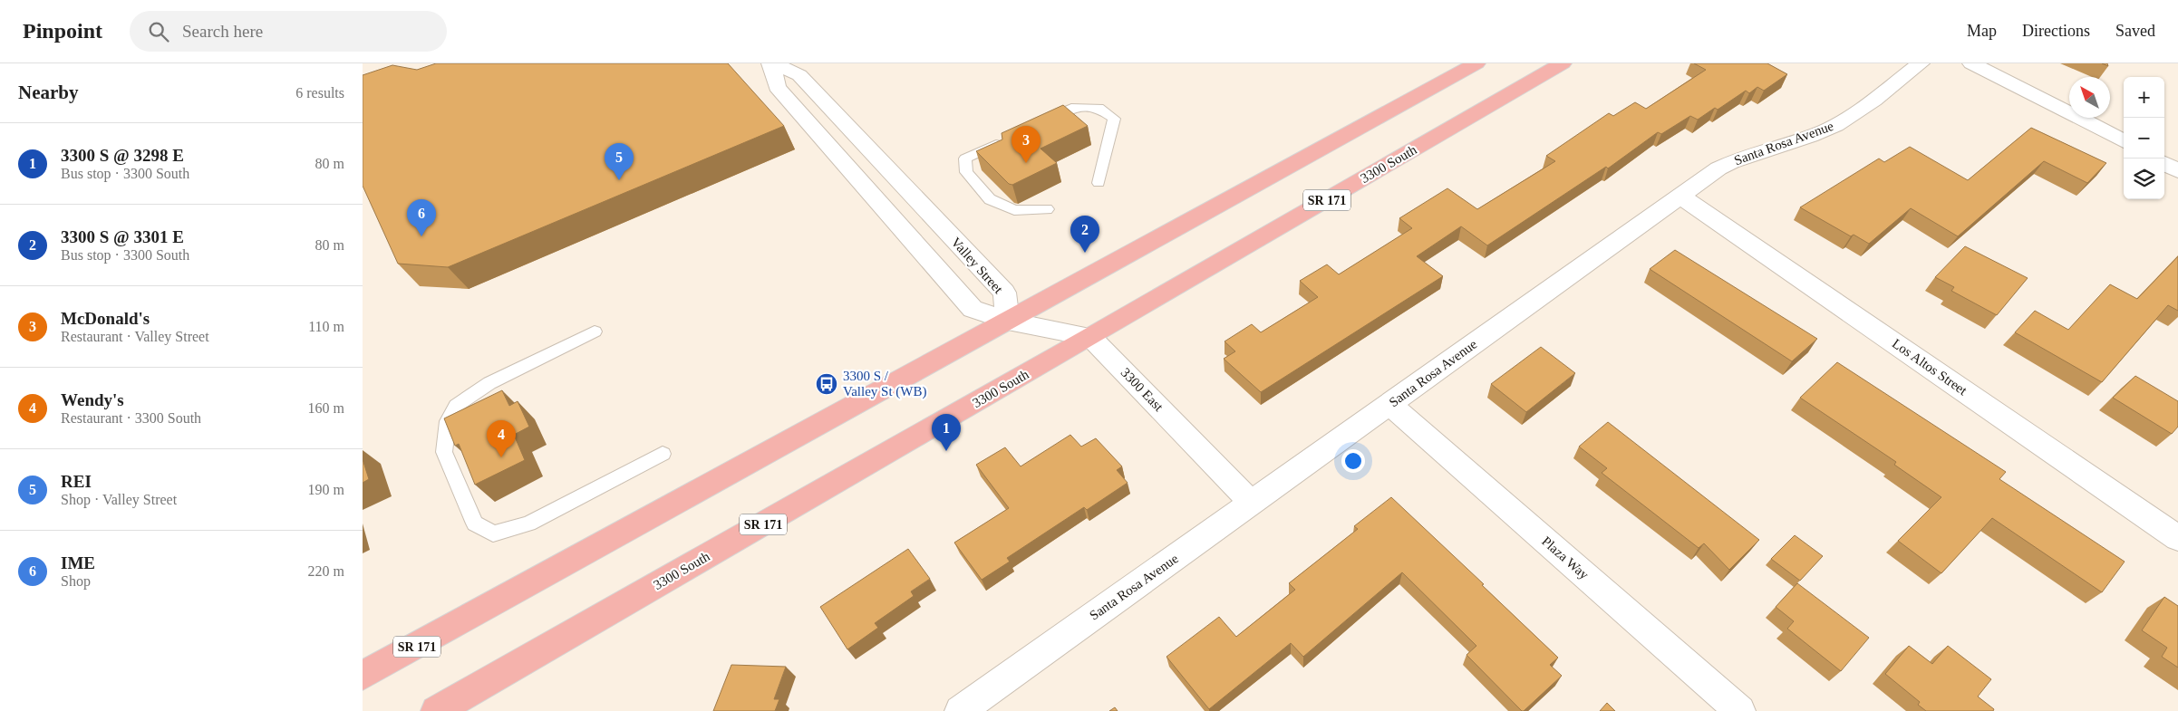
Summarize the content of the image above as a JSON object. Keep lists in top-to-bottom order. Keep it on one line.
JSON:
{"streets":{"main road":["3300 South","SR 171"],"street":["Santa Rosa Avenue","Valley Street","Los Altos Street","3300 East","Plaza Way"]},"crossings":[["Santa Rosa Avenue","Los Altos Street"],["Santa Rosa Avenue","3300 East"],["Santa Rosa Avenue","Plaza Way"],["3300 South","3300 East"],["SR 171","Valley Street"]],"places":{"bus stop":["3300 S / Valley St (WB)"]},"north":"top left","page":{"header":"Pinpoint","search":"Search here","nav":["Map","Directions","Saved"],"heading":["Nearby","6 results"],"map_buttons":["+","−"],"list":[{"mark":"1","name":"3300 S @ 3298 E","note":"Bus stop · 3300 South","value":"80 m"},{"mark":"2","name":"3300 S @ 3301 E","note":"Bus stop · 3300 South","value":"80 m"},{"mark":"3","name":"McDonald's","note":"Restaurant · Valley Street","value":"110 m"},{"mark":"4","name":"Wendy's","note":"Restaurant · 3300 South","value":"160 m"},{"mark":"5","name":"REI","note":"Shop · Valley Street","value":"190 m"},{"mark":"6","name":"IME","note":"Shop","value":"220 m"}],"pins":["3","5","6","2","1","4"]}}
